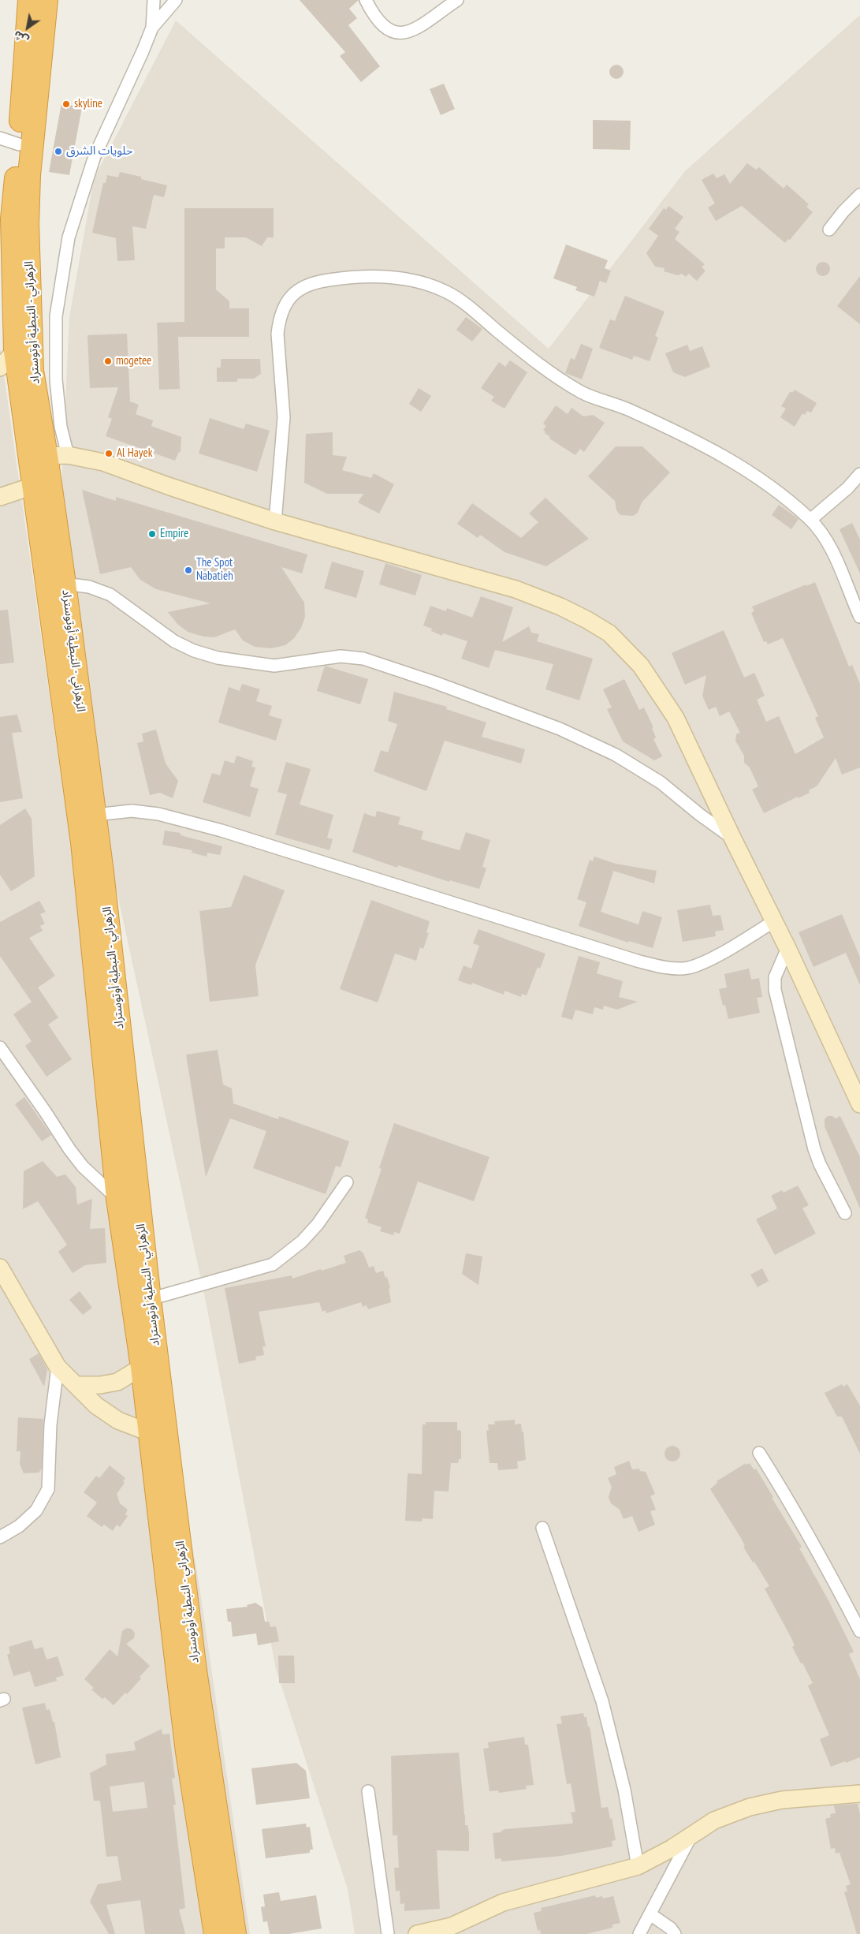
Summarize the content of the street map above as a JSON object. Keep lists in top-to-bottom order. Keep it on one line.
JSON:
{"streets":{"highway":["الزهراني - النبطية أوتوستراد"]},"places":["skyline","حلويات الشرق","mogetee","Al Hayek","Empire","The Spot Nabatieh"],"north":"bottom left"}
